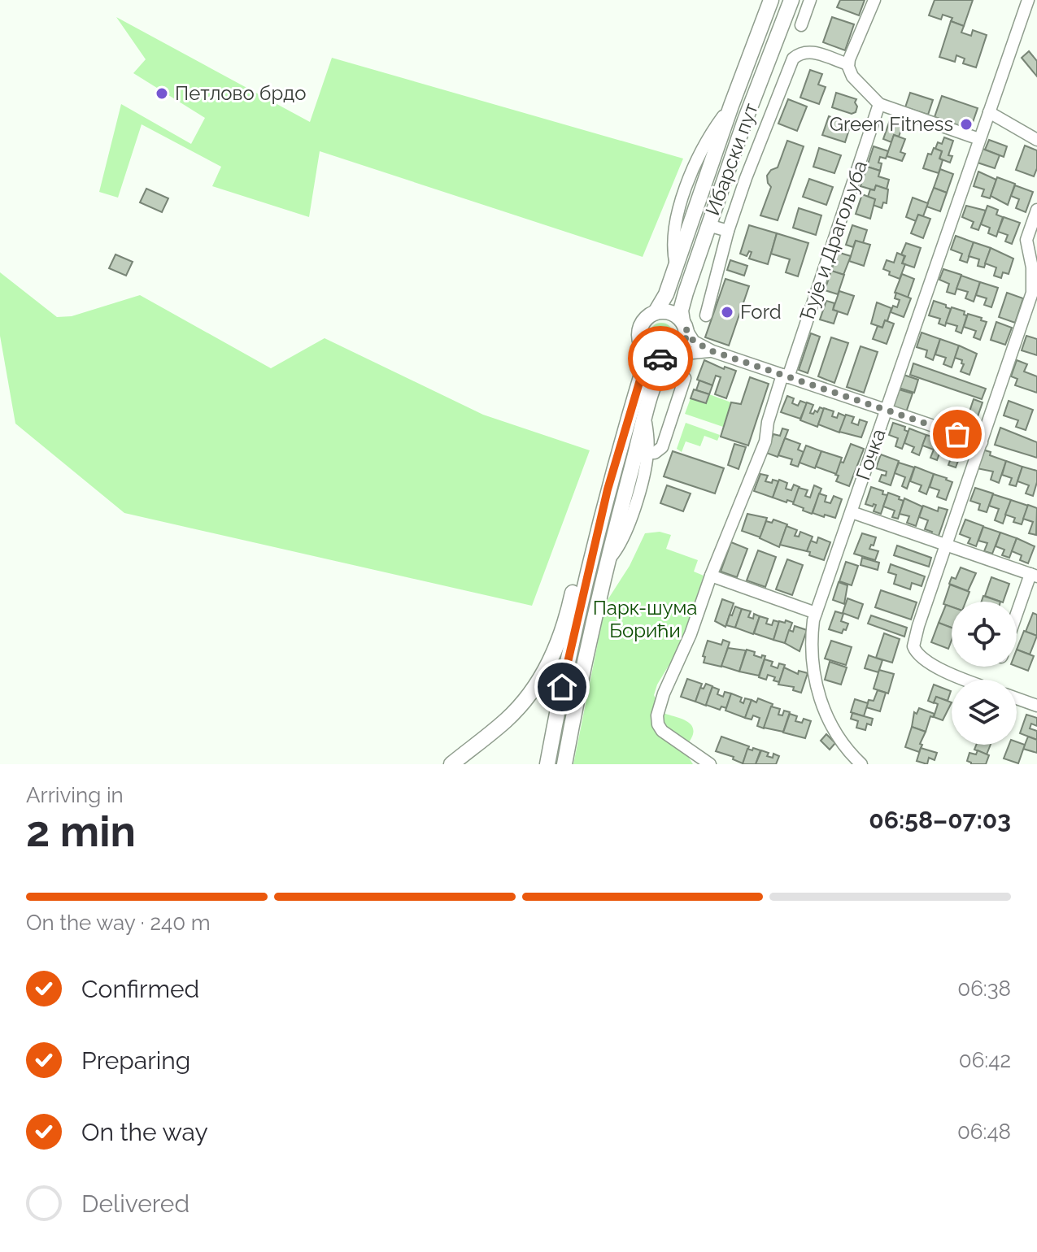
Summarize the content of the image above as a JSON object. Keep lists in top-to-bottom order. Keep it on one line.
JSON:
{"streets":{"main road":["Ибарски пут"],"street":["Ђује и Драгољуба","Гочка"]},"parks":["Парк-шума Борићи"],"places":["Петлово брдо","Green Fitness","Ford"],"page":{"heading":["2 min","Arriving in","06:58–07:03"],"bar":"On the way · 240 m","list":[["Confirmed","06:38"],["Preparing","06:42"],["On the way","06:48"],"Delivered"]}}
